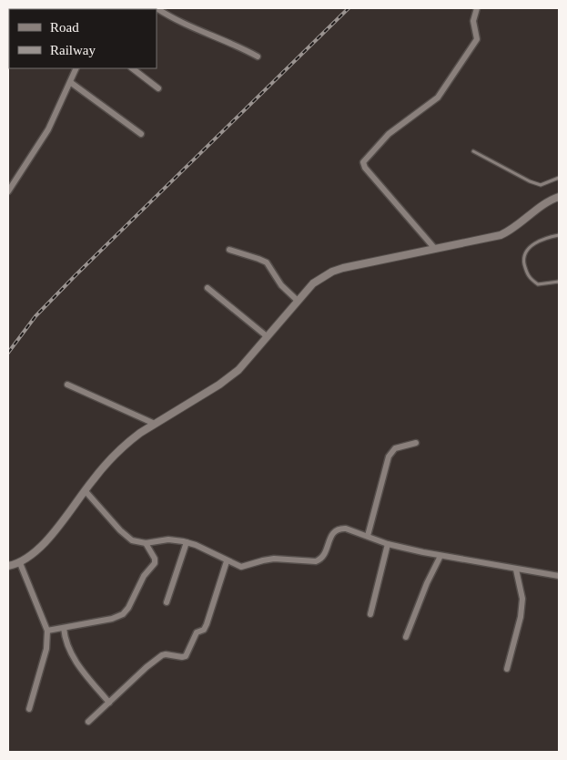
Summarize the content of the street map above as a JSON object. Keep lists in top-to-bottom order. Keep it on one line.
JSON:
{"legend":["Road","Railway"]}
